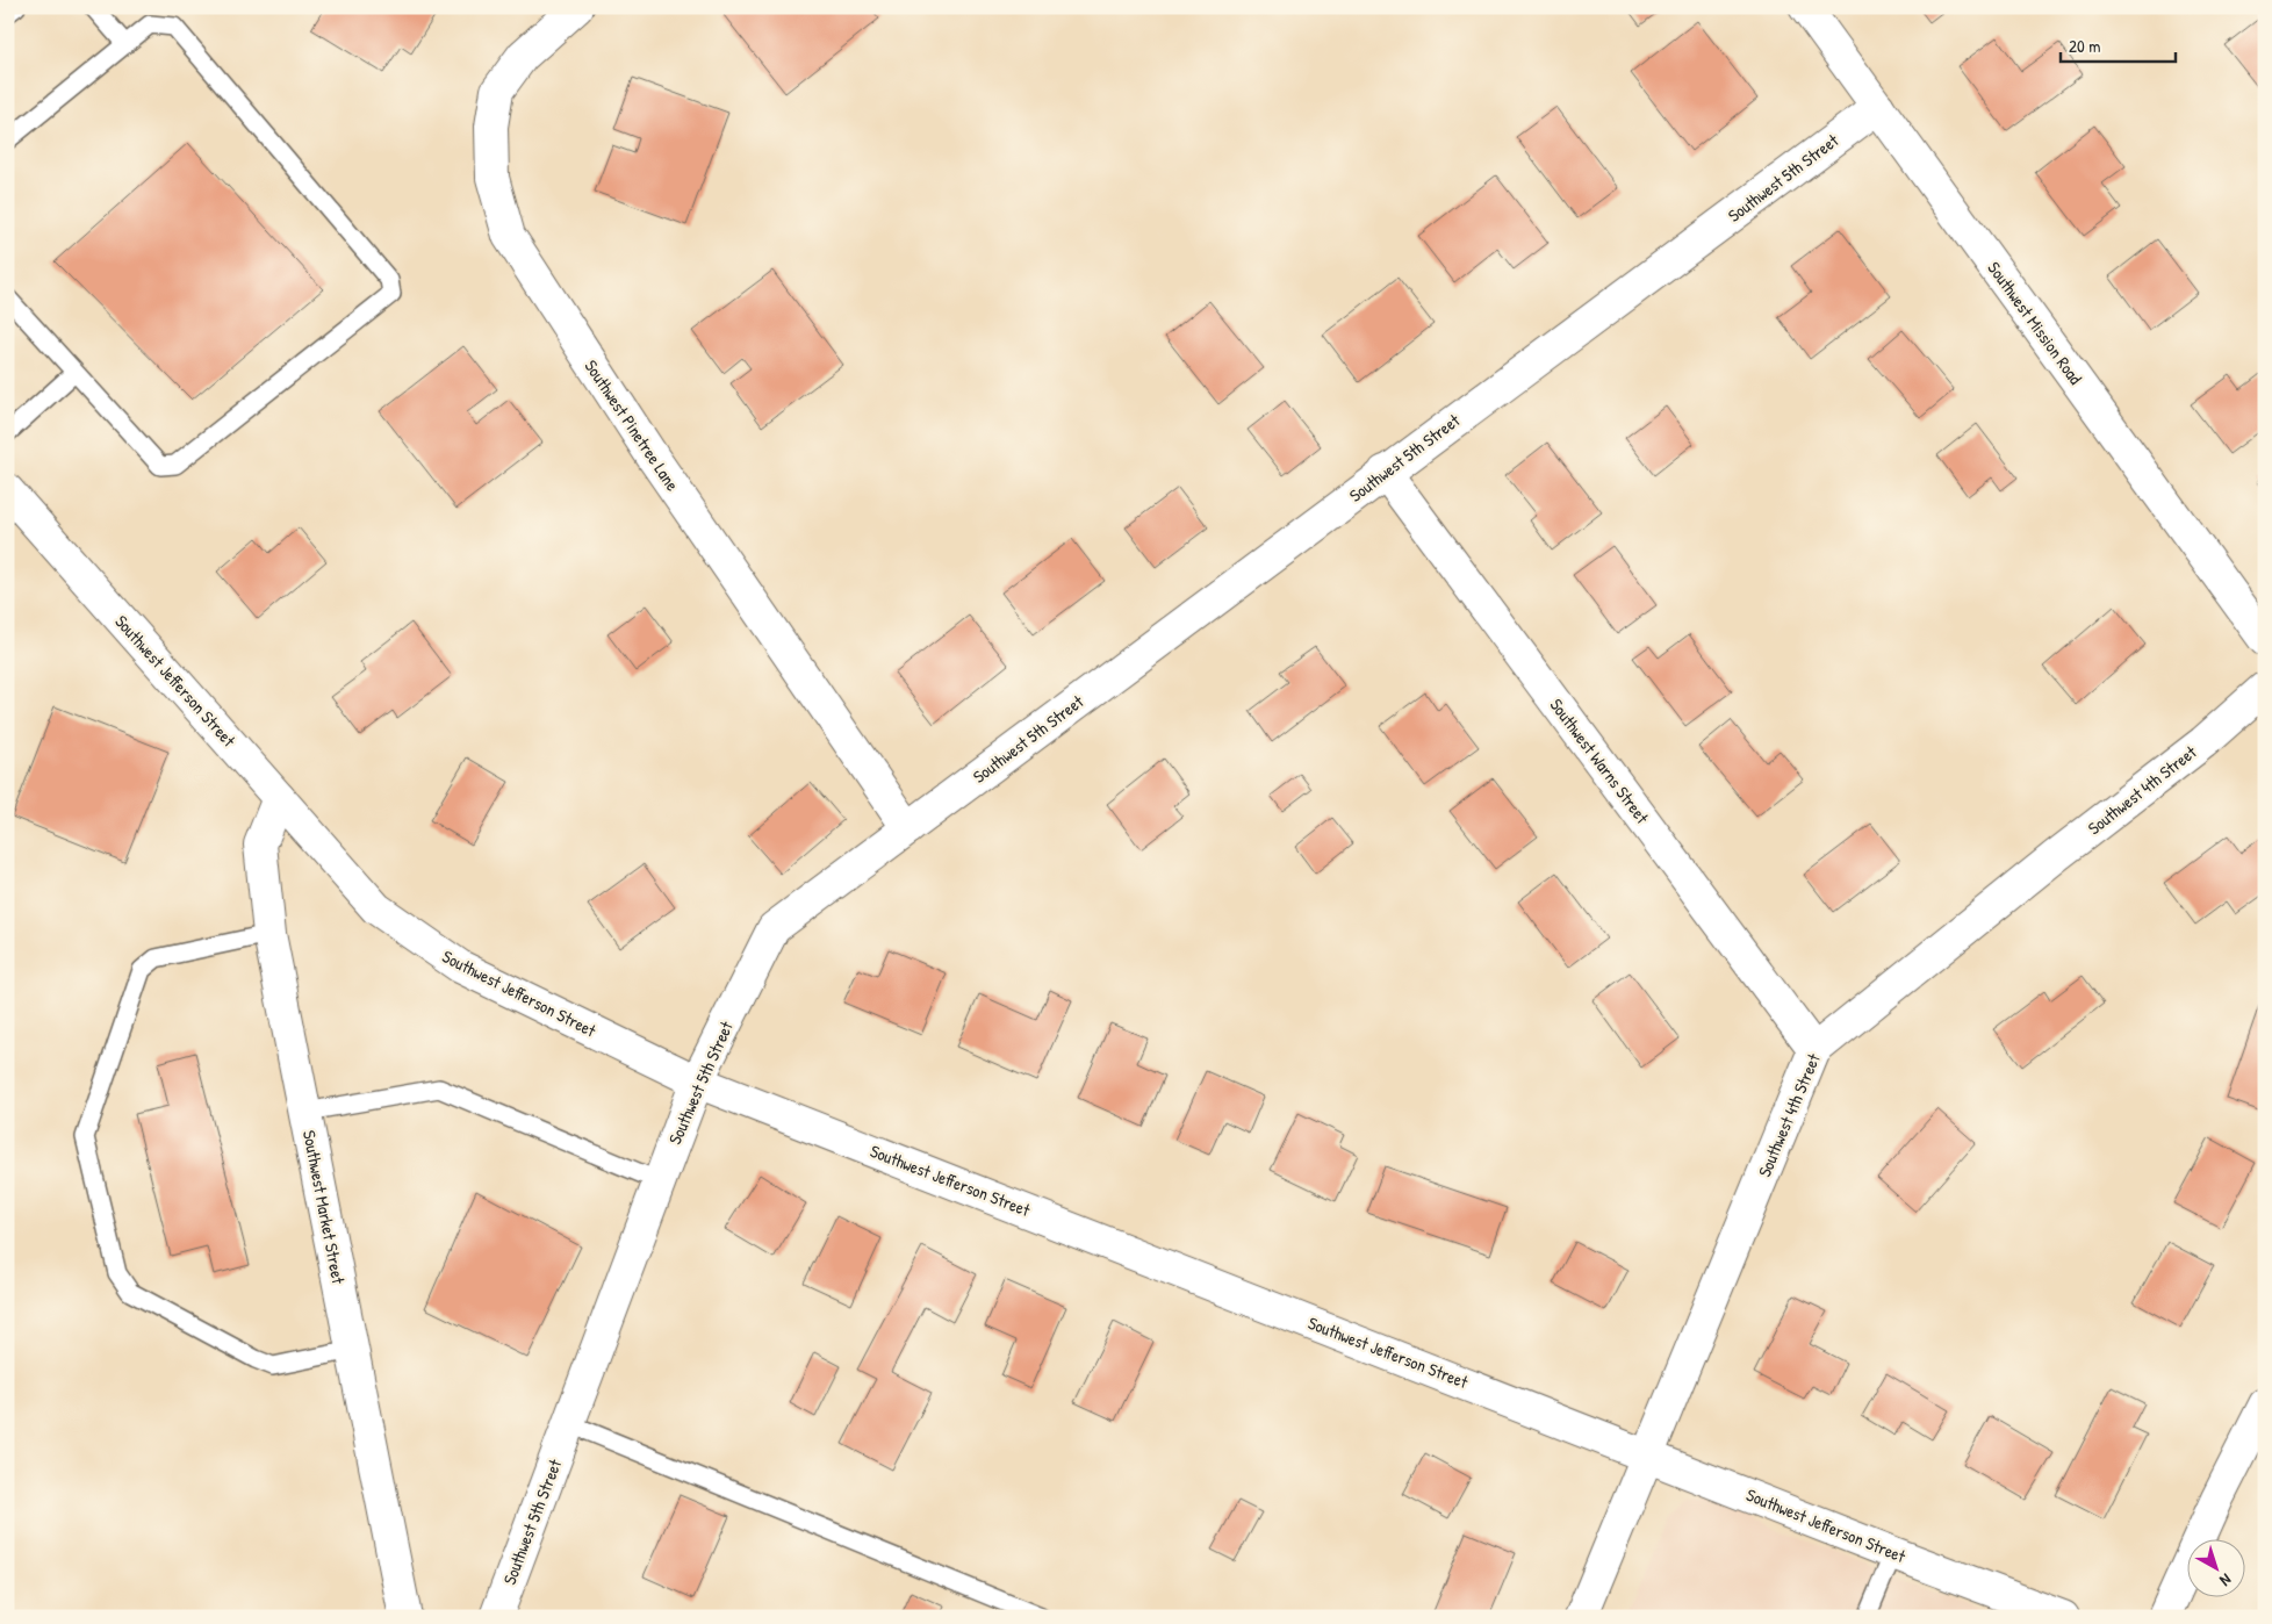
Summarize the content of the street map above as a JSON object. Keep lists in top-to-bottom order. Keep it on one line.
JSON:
{"streets":{"street":["Southwest 5th Street","Southwest Mission Road","Southwest Pinetree Lane","Southwest Jefferson Street","Southwest Warns Street","Southwest 4th Street","Southwest Market Street"]},"crossings":[["Southwest 5th Street","Southwest Mission Road"],["Southwest 5th Street","Southwest Pinetree Lane"],["Southwest 5th Street","Southwest Jefferson Street"],["Southwest 5th Street","Southwest Warns Street"],["Southwest Jefferson Street","Southwest 4th Street"],["Southwest Jefferson Street","Southwest Market Street"],["Southwest Warns Street","Southwest 4th Street"]],"scale_bar":"20 m","north":"bottom right"}
